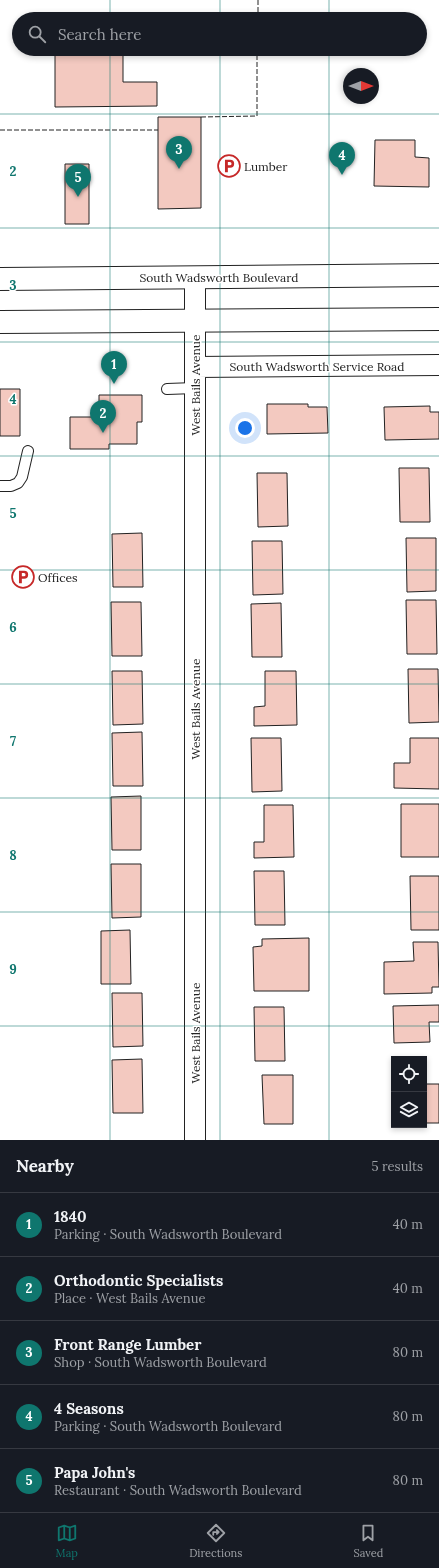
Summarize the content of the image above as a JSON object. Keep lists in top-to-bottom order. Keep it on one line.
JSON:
{"streets":{"main road":["South Wadsworth Boulevard"],"street":["South Wadsworth Service Road","West Bails Avenue"]},"crossings":[["South Wadsworth Boulevard","West Bails Avenue"],["South Wadsworth Service Road","West Bails Avenue"]],"places":{"parking":["Lumber","Offices"]},"north":"right","page":{"search":"Search here","pins":["3","4","5","1","2"],"heading":["Nearby","5 results"],"list":[{"mark":"1","name":"1840","note":"Parking · South Wadsworth Boulevard","value":"40 m"},{"mark":"2","name":"Orthodontic Specialists","note":"Place · West Bails Avenue","value":"40 m"},{"mark":"3","name":"Front Range Lumber","note":"Shop · South Wadsworth Boulevard","value":"80 m"},{"mark":"4","name":"4 Seasons","note":"Parking · South Wadsworth Boulevard","value":"80 m"},{"mark":"5","name":"Papa John's","note":"Restaurant · South Wadsworth Boulevard","value":"80 m"}],"nav":["Map","Directions","Saved"]},"grid":{"rows":["2","3","4","5","6","7","8","9"]}}
